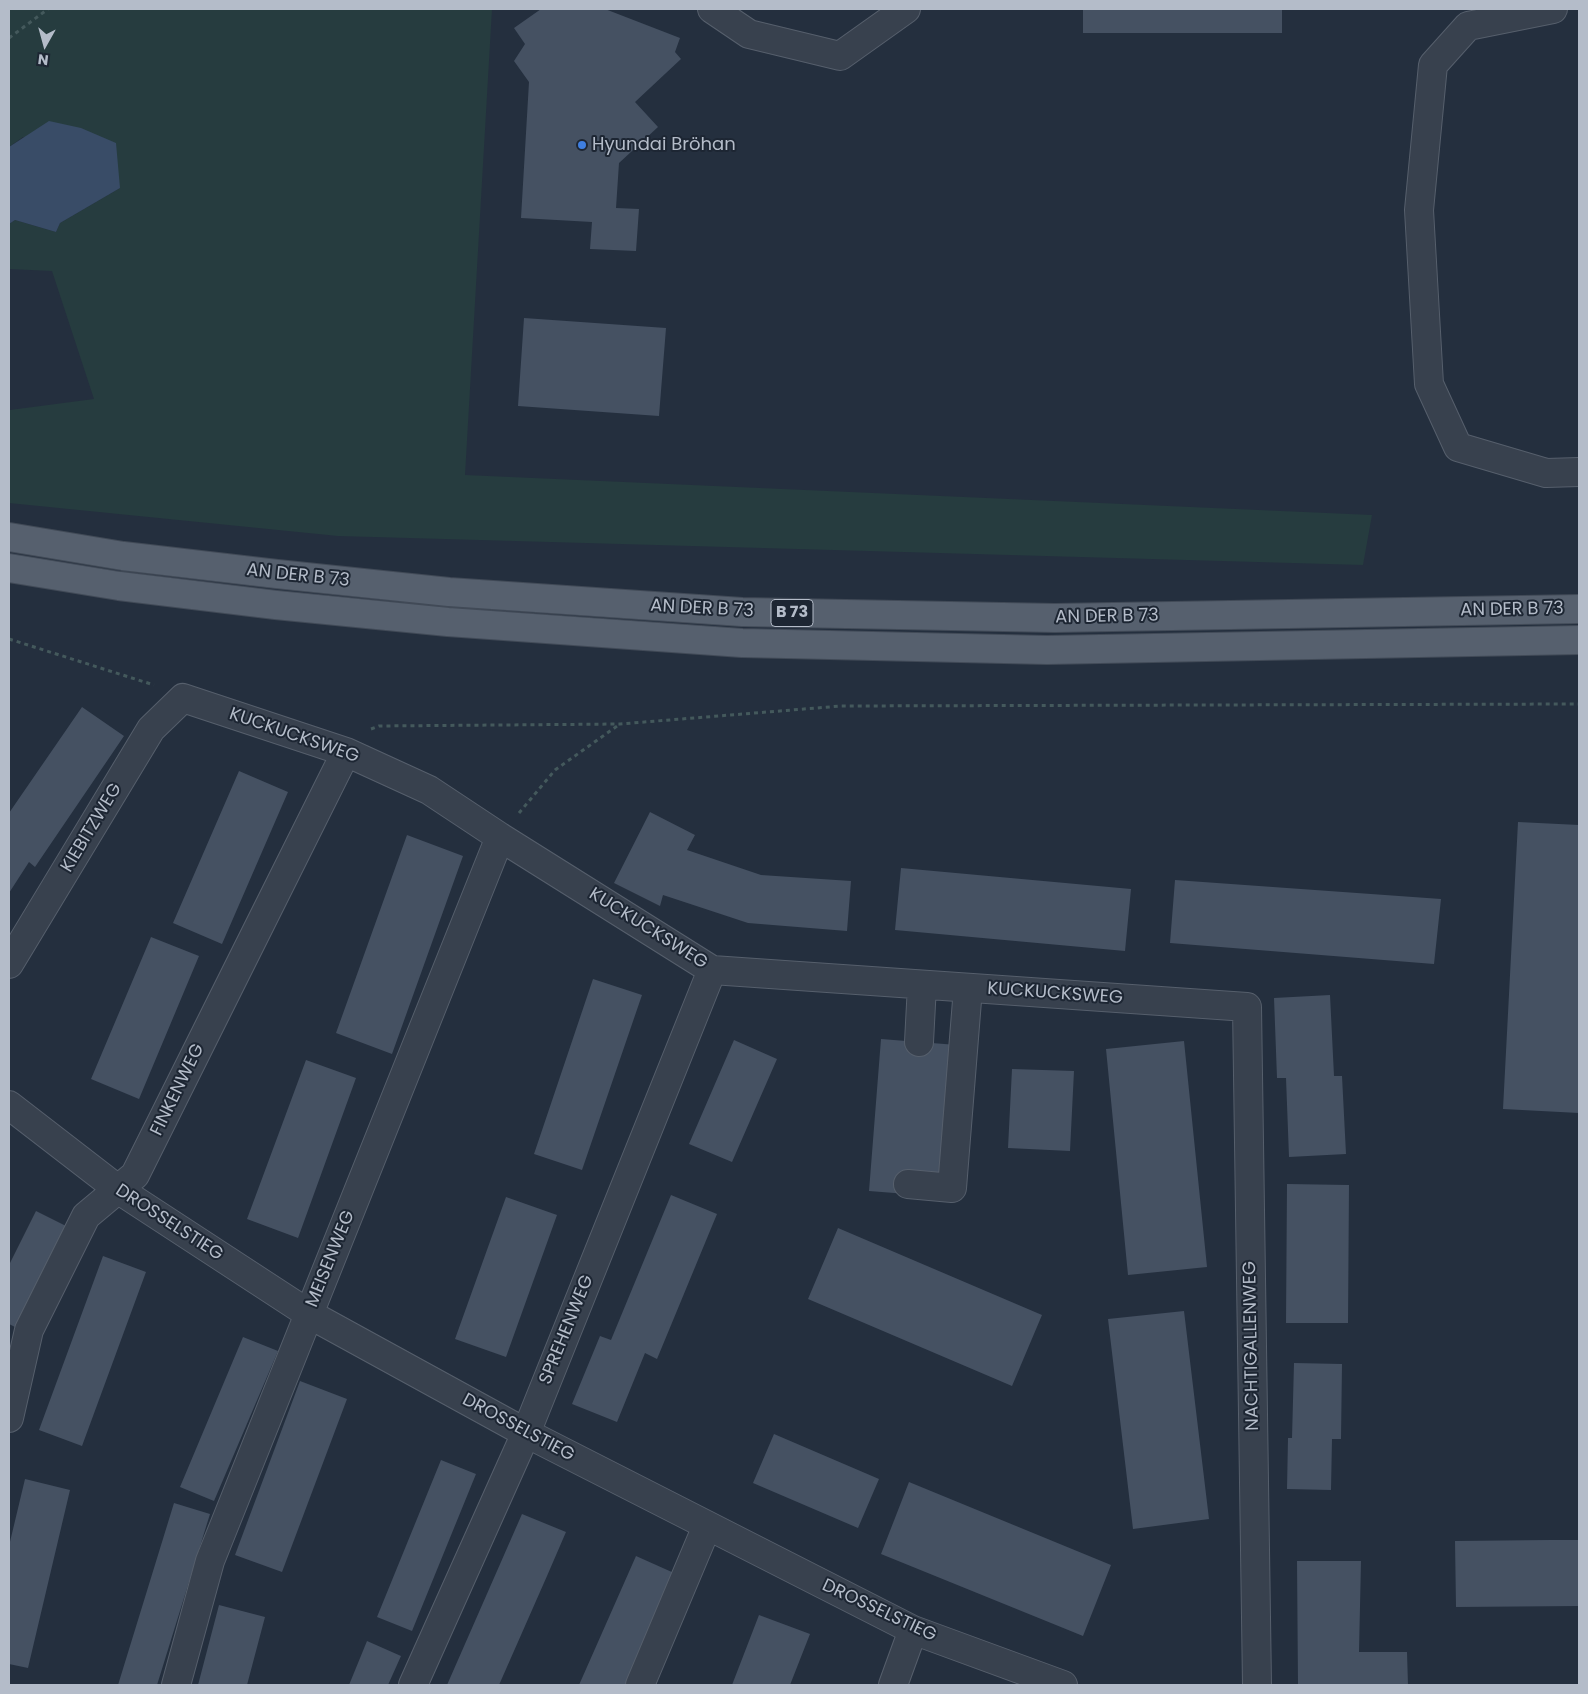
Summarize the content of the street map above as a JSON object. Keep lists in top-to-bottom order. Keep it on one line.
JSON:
{"streets":{"main road":["AN DER B 73","B 73"],"street":["KUCKUCKSWEG","KIEBITZWEG","FINKENWEG","DROSSELSTIEG","MEISENWEG","SPREHENWEG","NACHTIGALLENWEG"]},"crossings":[["KUCKUCKSWEG","KIEBITZWEG"],["KUCKUCKSWEG","FINKENWEG"],["KUCKUCKSWEG","MEISENWEG"],["KUCKUCKSWEG","SPREHENWEG"],["KUCKUCKSWEG","NACHTIGALLENWEG"],["FINKENWEG","DROSSELSTIEG"],["DROSSELSTIEG","MEISENWEG"],["DROSSELSTIEG","SPREHENWEG"]],"places":["Hyundai Bröhan"],"north":"bottom"}
